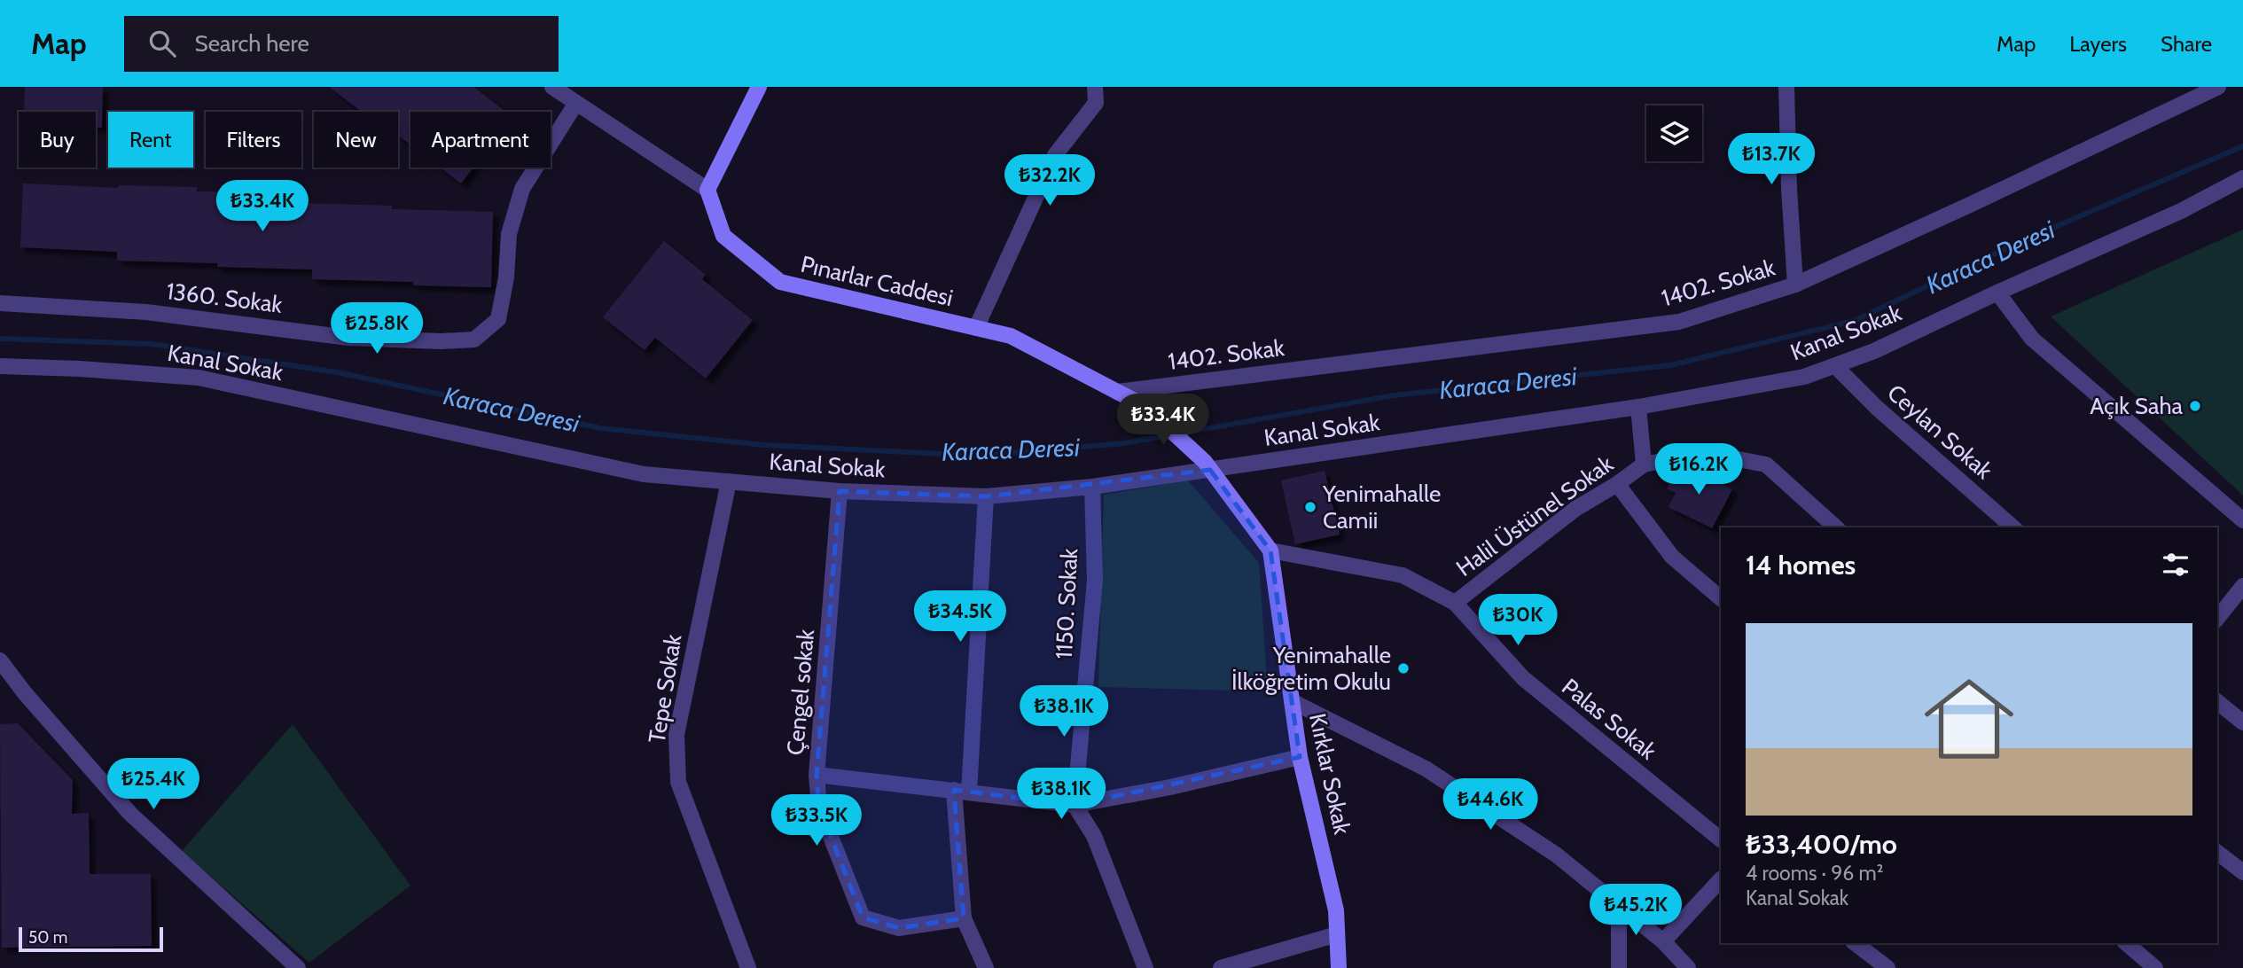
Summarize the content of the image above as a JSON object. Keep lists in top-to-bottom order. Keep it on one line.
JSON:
{"streets":{"street":["Pınarlar Caddesi","1402. Sokak","1360. Sokak","Kanal Sokak","Ceylan Sokak","Halil Üstünel Sokak","1150. Sokak","Tepe Sokak","Çengel sokak","Palas Sokak","Kırklar Sokak"]},"crossings":[["Pınarlar Caddesi","1402. Sokak"],["Pınarlar Caddesi","Kanal Sokak"],["Pınarlar Caddesi","Kırklar Sokak"],["Kanal Sokak","Ceylan Sokak"],["Kanal Sokak","1150. Sokak"],["Kanal Sokak","Tepe Sokak"],["Kanal Sokak","Çengel sokak"],["Kanal Sokak","Kırklar Sokak"],["Halil Üstünel Sokak","Palas Sokak"],["Palas Sokak","Kırklar Sokak"]],"water":["Karaca Deresi"],"places":["Açık Saha","Yenimahalle Camii","Yenimahalle İlköğretim Okulu"],"scale_bar":"50 m","page":{"header":"Map","search":"Search here","nav":["Map","Layers","Share"],"chip":["Buy","Rent","Filters","New","Apartment"],"price":["₺13.7K","₺32.2K","₺33.4K","₺25.8K","₺33.4K","₺16.2K","₺34.5K","₺30K","₺38.1K","₺25.4K","₺38.1K","₺44.6K","₺33.5K","₺45.2K"],"heading":"14 homes","list":[{"name":"₺33,400/mo","note":"4 rooms · 96 m² · Kanal Sokak"}],"scale":"50 m"}}
